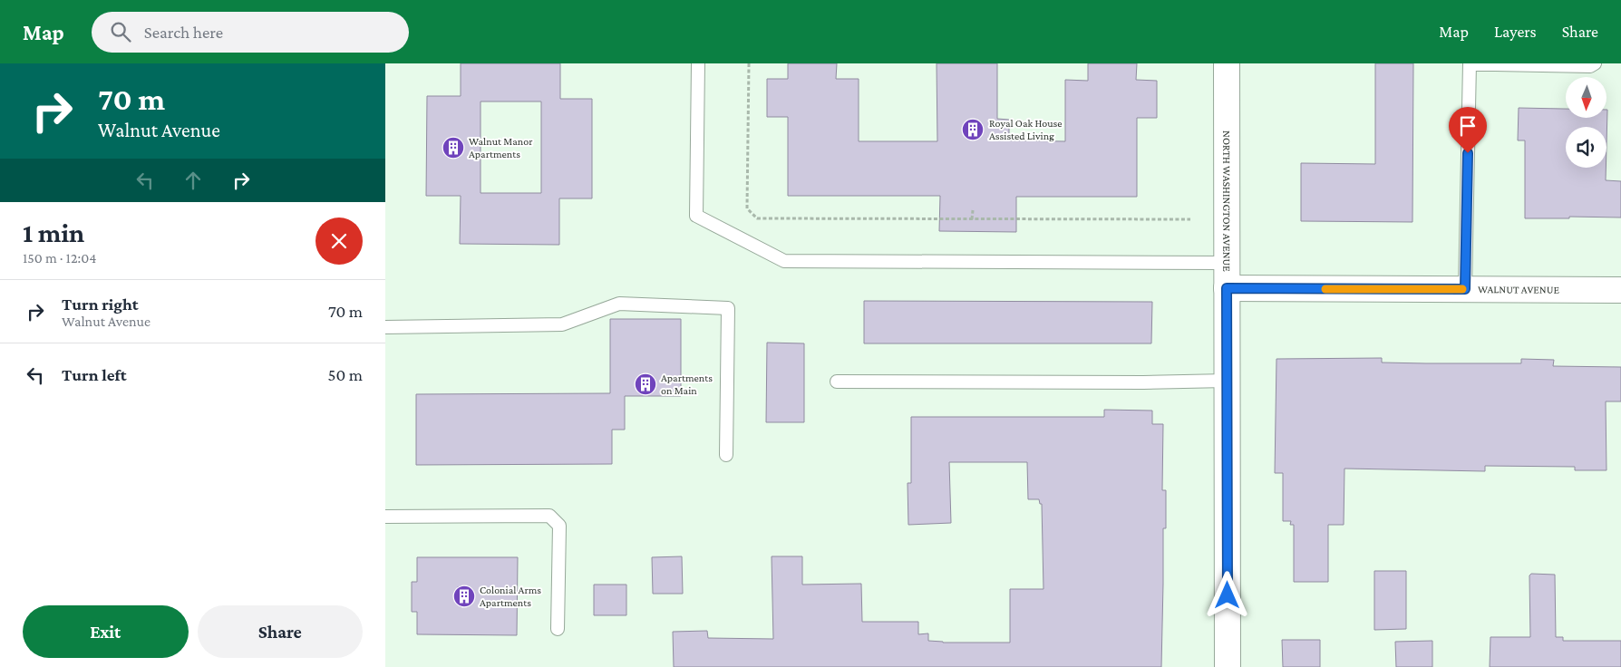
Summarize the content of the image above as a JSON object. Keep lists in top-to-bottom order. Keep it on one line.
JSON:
{"streets":{"street":["NORTH WASHINGTON AVENUE","WALNUT AVENUE"]},"crossings":[["NORTH WASHINGTON AVENUE","WALNUT AVENUE"]],"places":{"building":["Royal Oak House Assisted Living","Walnut Manor Apartments","Apartments on Main","Colonial Arms Apartments"]},"north":"bottom","page":{"header":"Map","search":"Search here","nav":["Map","Layers","Share"],"turn":["70 m","Walnut Avenue"],"heading":["1 min","150 m · 12:04"],"list":[{"name":"Turn right","note":"Walnut Avenue","value":"70 m"},{"name":"Turn left","value":"50 m"}],"buttons":["Exit","Share"]}}
